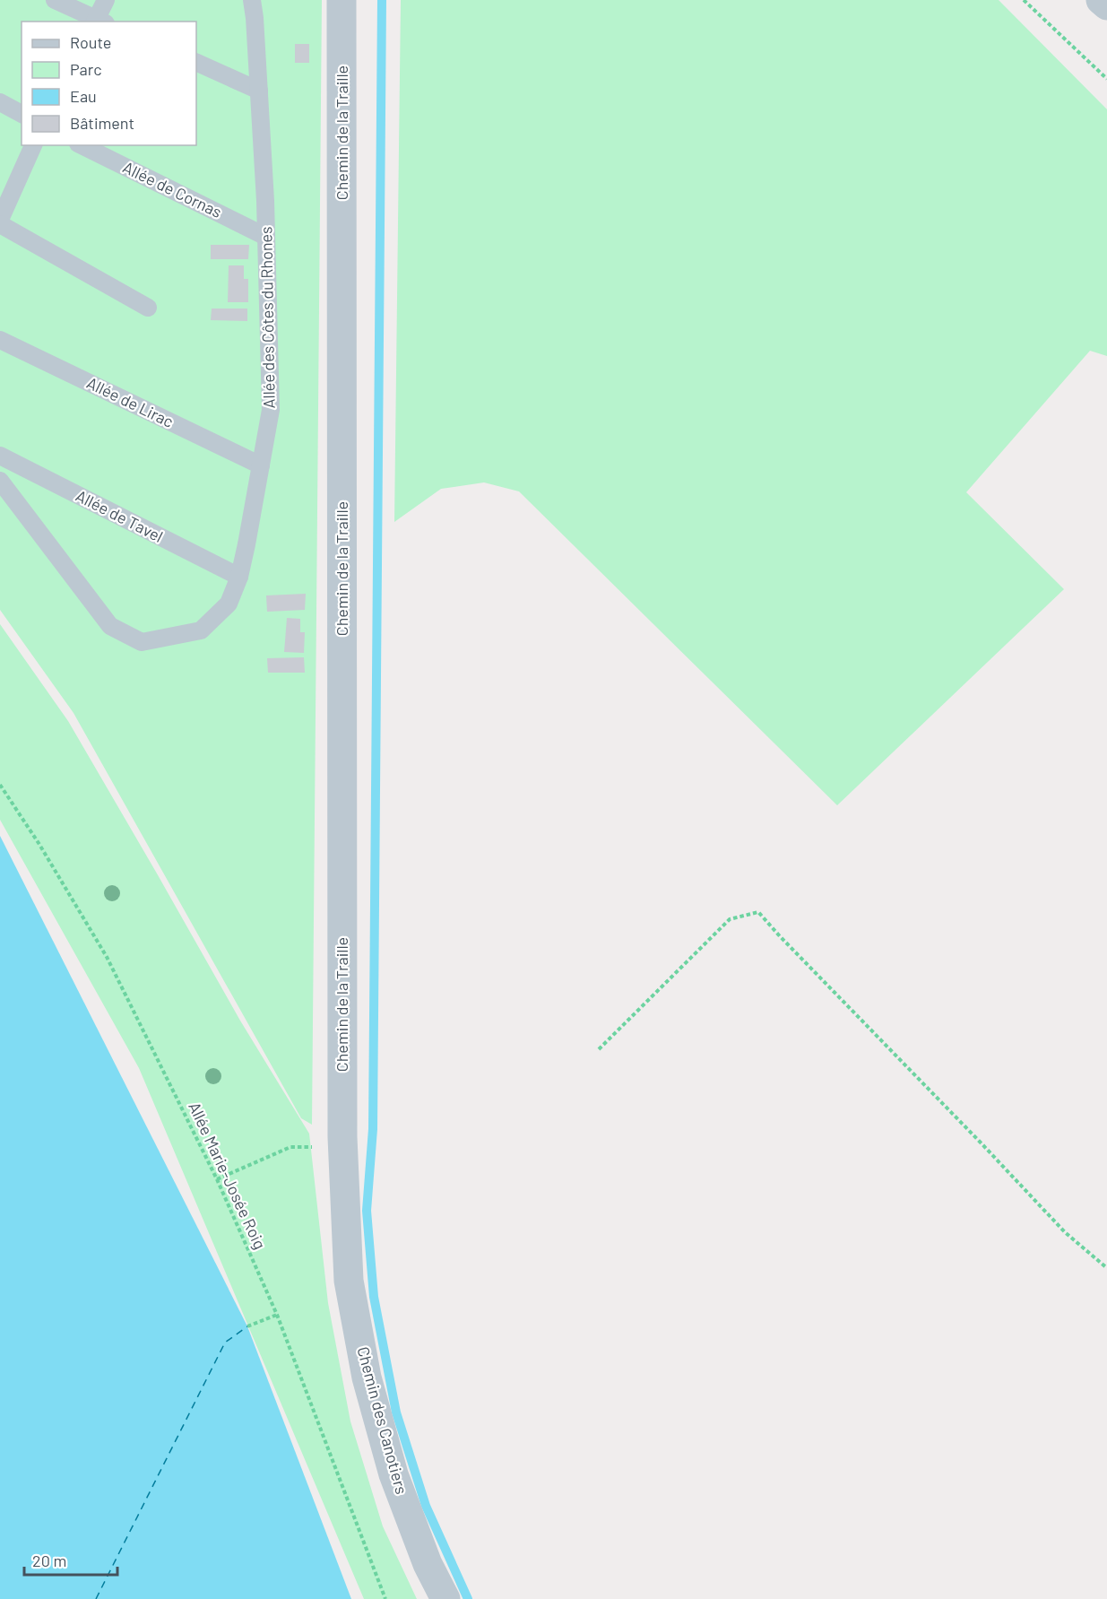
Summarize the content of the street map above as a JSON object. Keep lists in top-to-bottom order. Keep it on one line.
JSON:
{"streets":{"street":["Chemin de la Traille","Chemin des Canotiers"],"lane":["Allée de Cornas","Allée des Côtes du Rhones","Allée de Lirac","Allée de Tavel"],"path":["Allée Marie-Josée Roig"]},"crossings":[["Chemin de la Traille","Chemin des Canotiers"],["Allée de Cornas","Allée des Côtes du Rhones"],["Allée des Côtes du Rhones","Allée de Lirac"],["Allée des Côtes du Rhones","Allée de Tavel"]],"legend":["Route","Parc","Eau","Bâtiment"],"scale_bar":"20 m"}
